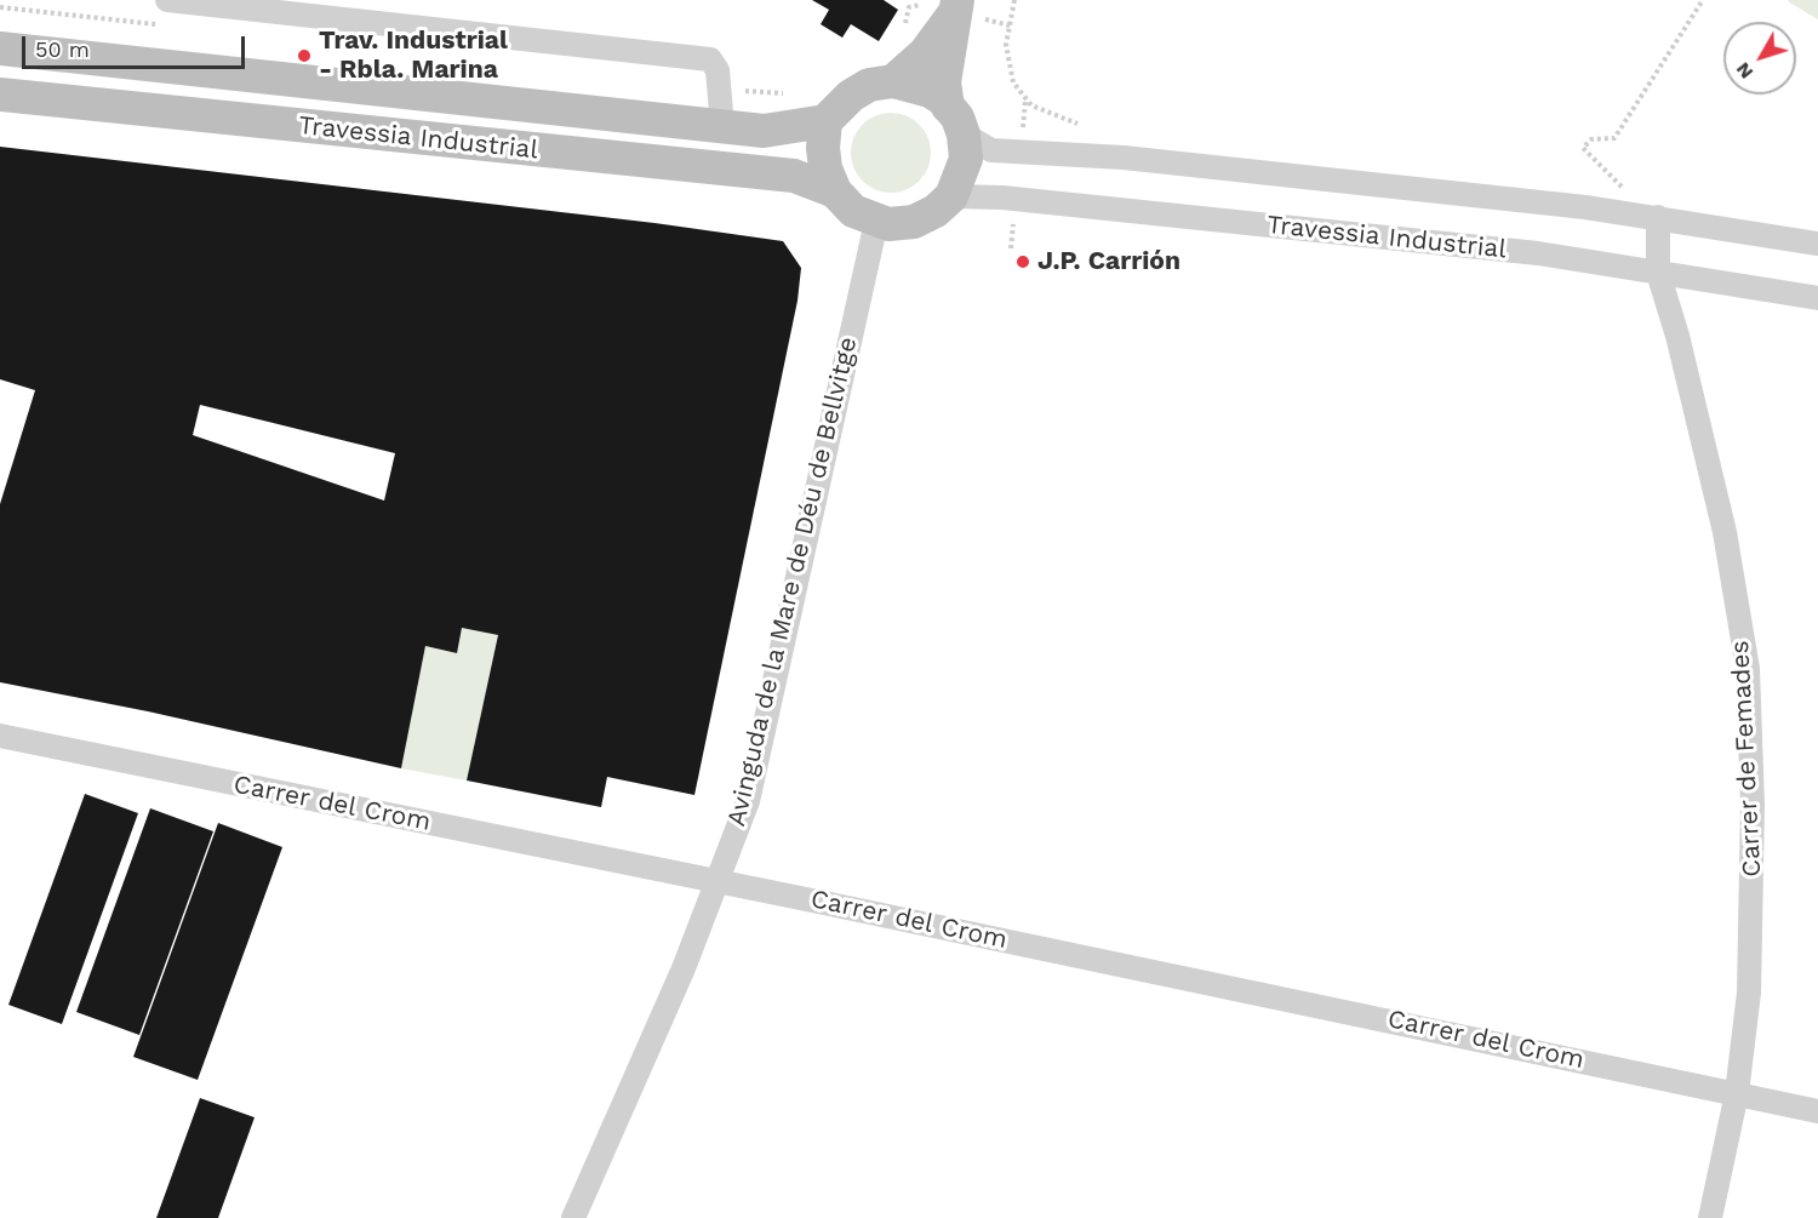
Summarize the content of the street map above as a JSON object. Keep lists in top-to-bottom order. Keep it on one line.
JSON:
{"streets":{"street":["Travessia Industrial","Avinguda de la Mare de Déu de Bellvitge","Carrer de Femades","Carrer del Crom"]},"crossings":[["Travessia Industrial","Avinguda de la Mare de Déu de Bellvitge"],["Travessia Industrial","Carrer de Femades"],["Avinguda de la Mare de Déu de Bellvitge","Carrer del Crom"],["Carrer de Femades","Carrer del Crom"]],"places":["Trav. Industrial - Rbla. Marina","J.P. Carrión"],"scale_bar":"50 m","north":"bottom left"}
